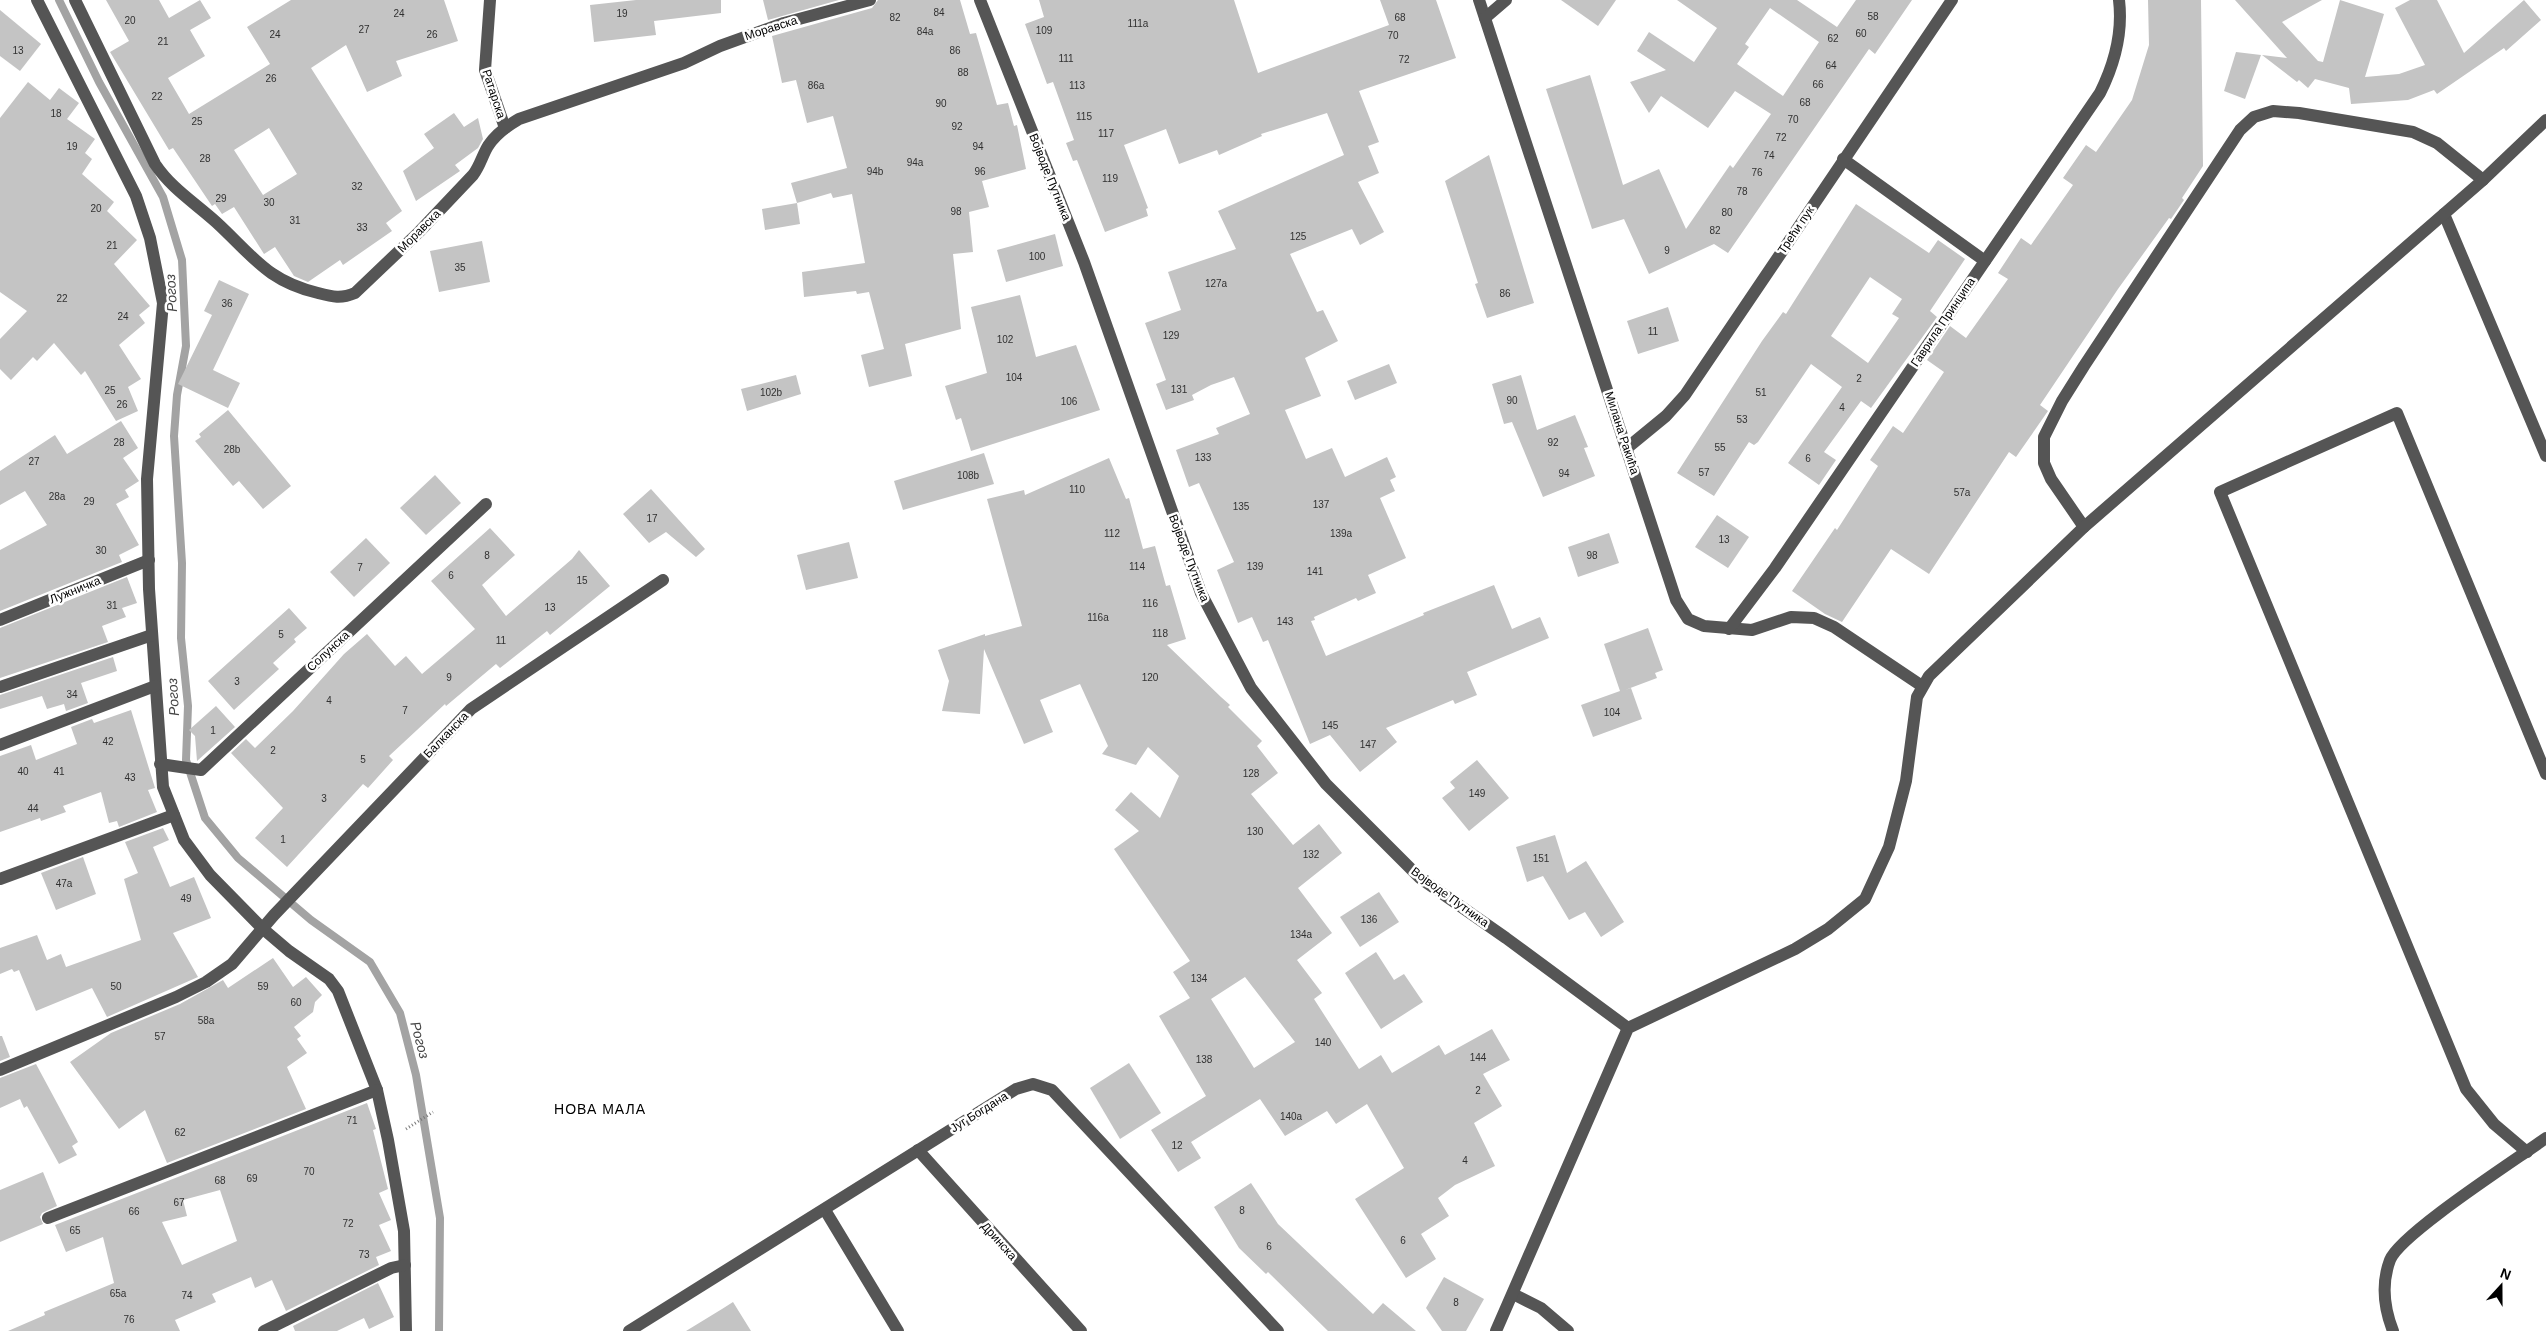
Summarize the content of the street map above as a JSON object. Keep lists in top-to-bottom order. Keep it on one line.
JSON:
{"streets":{"street":["Моравска","Ратарска","Војводе Путника","Трећи пук","Гаврила Принципа","Милана Ракића","Лужничка","Солунска","Балканска","Југ Богдана","Дринска"]},"crossings":[["Моравска","Ратарска"],["Трећи пук","Милана Ракића"],["Гаврила Принципа","Милана Ракића"],["Југ Богдана","Дринска"]],"districts":["НОВА МАЛА"],"water":["Рогоз"],"house_numbers":["84","24","19","58","82","68","20","111a","27","109","84a","60","24","26","70","62","21","13","86","111","72","64","88","26","66","86a","113","22","68","90","18","115","70","25","92","117","72","19","94","74","28","94a","94b","96","76","119","32","78","29","30","20","98","80","31","33","82","125","21","9","100","35","127a","86","22","36","24","11","129","102","104","2","131","25","102b","51","90","106","26","4","53","28","92","55","28b","133","6","27","57","94","108b","110","57a","28a","29","137","135","17","112","139a","13","30","8","98","114","139","7","141","6","15","116","31","13","116a","143","118","5","11","9","120","3","34","4","7","104","145","1","42","147","2","5","40","41","128","43","149","3","44","130","1","132","151","47a","49","136","134a","134","50","59","60","58a","57","140","144","138","2","140a","71","62","12","4","70","69","68","67","8","66","72","65","6","6","73","65a","74","8","76"],"north":"top"}
